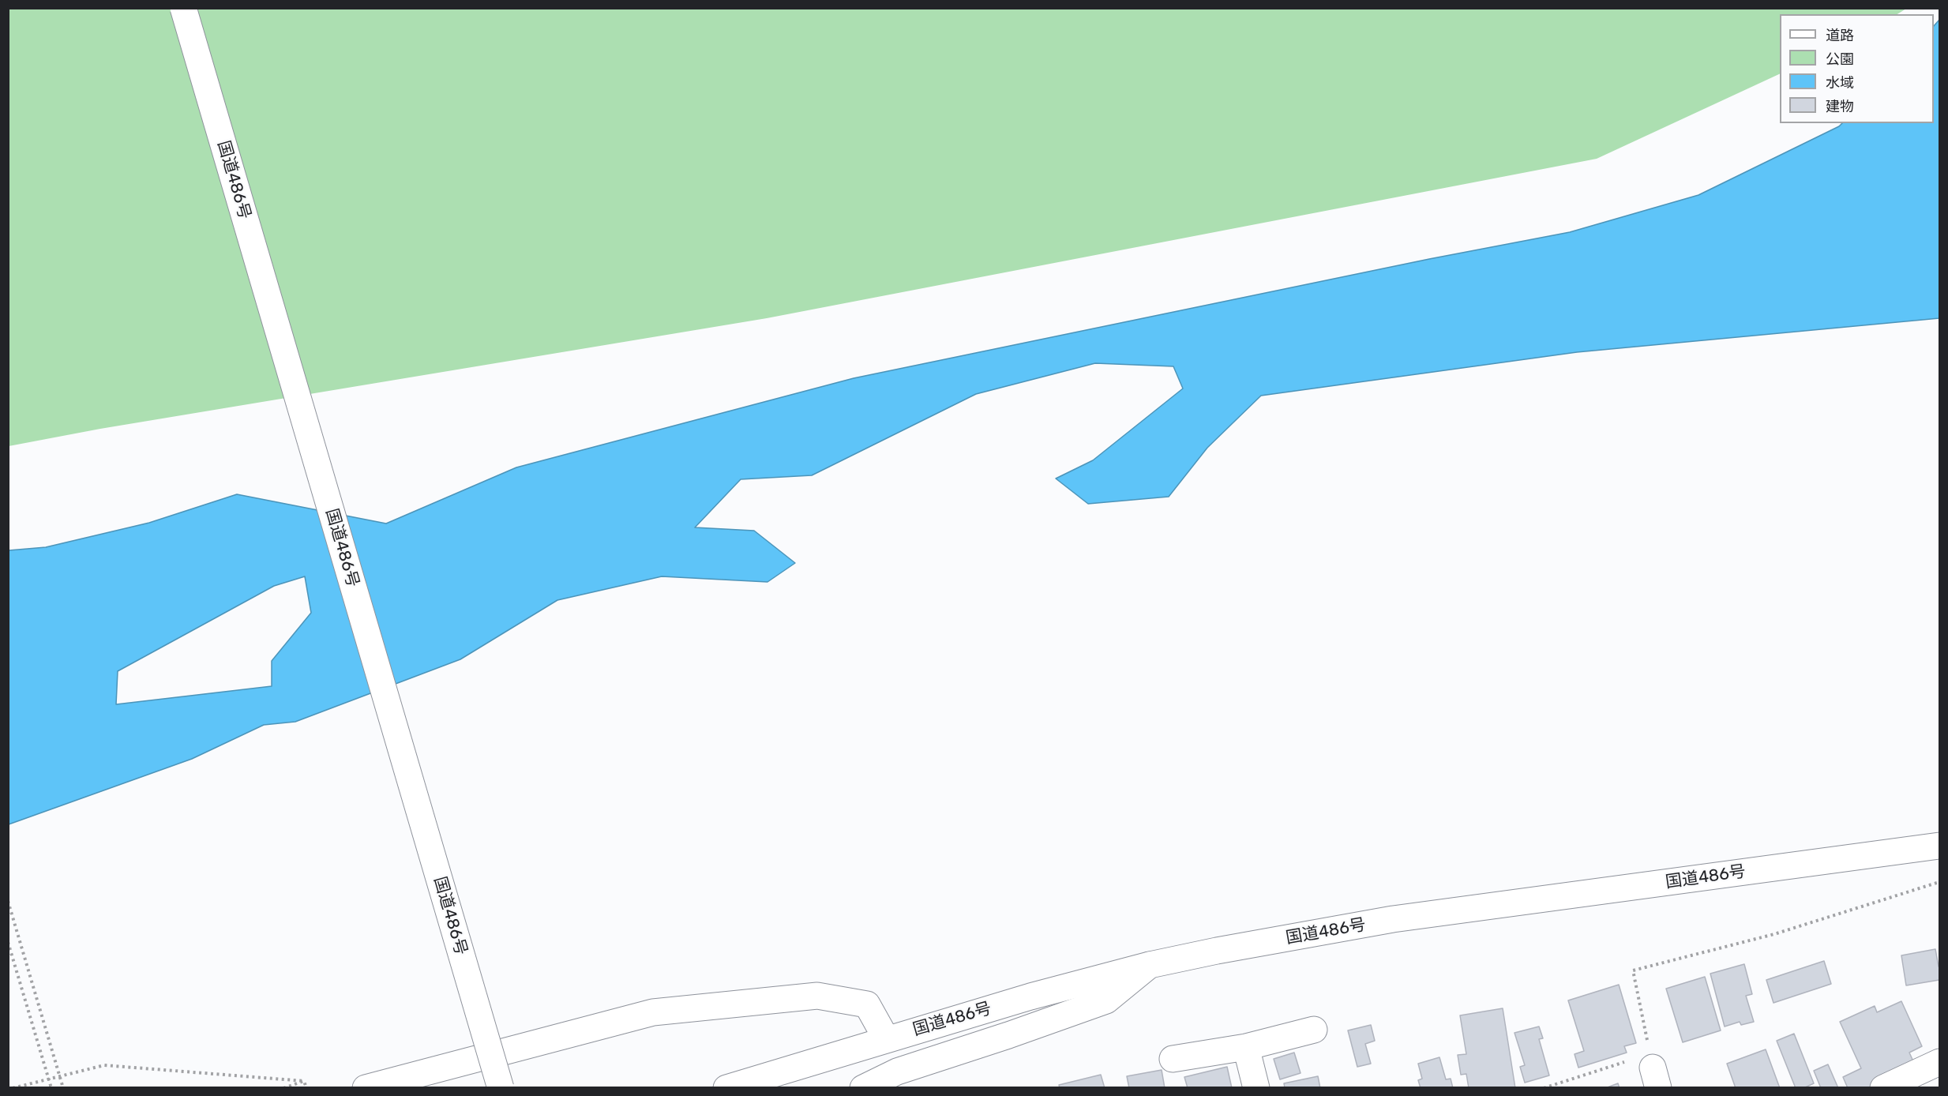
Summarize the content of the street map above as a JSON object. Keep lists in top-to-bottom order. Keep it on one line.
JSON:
{"streets":{"main road":["国道486号"]},"legend":["道路","公園","水域","建物"]}
